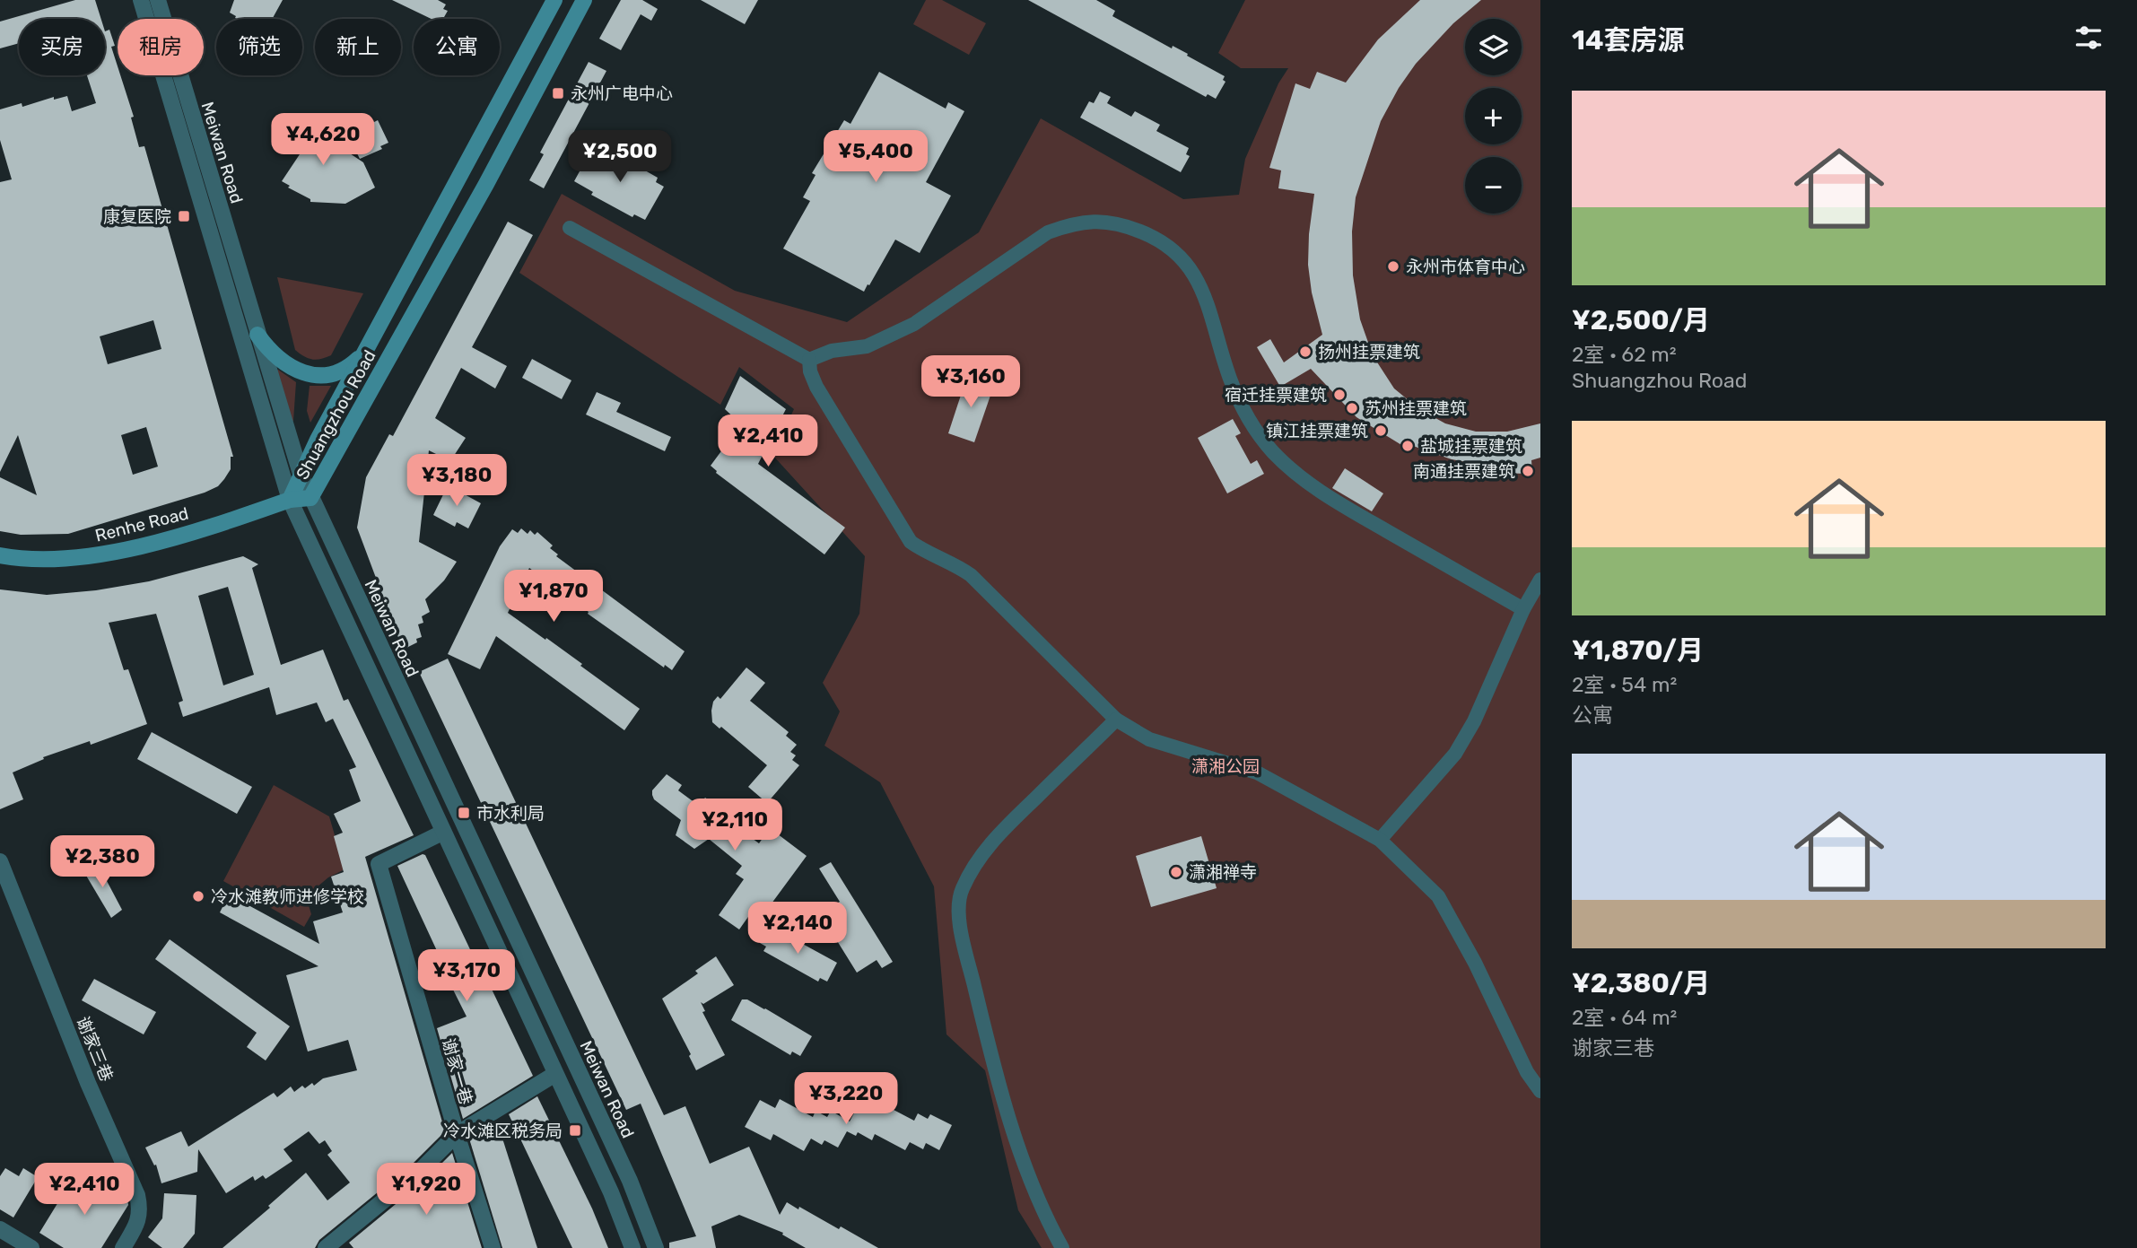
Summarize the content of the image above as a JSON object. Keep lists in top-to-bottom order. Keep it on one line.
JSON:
{"streets":{"main road":["Shuangzhou Road","Renhe Road"],"street":["Meiwan Road","谢家三巷","谢家一巷"]},"crossings":[["Meiwan Road","Shuangzhou Road"],["Meiwan Road","Renhe Road"],["Meiwan Road","谢家一巷"],["Shuangzhou Road","Renhe Road"]],"parks":["潇湘公园"],"places":{"transit":["永州广电中心","康复医院","市水利局","冷水滩区税务局"],"other":["永州市体育中心","扬州挂票建筑","宿迁挂票建筑","苏州挂票建筑","镇江挂票建筑","盐城挂票建筑","南通挂票建筑","潇湘禅寺","冷水滩教师进修学校"]},"page":{"heading":"14套房源","map_buttons":["+","−"],"chip":["买房","租房","筛选","新上","公寓"],"list":[{"name":"¥2,500/月","note":"2室 · 62 m² · Shuangzhou Road"},{"name":"¥1,870/月","note":"2室 · 54 m² · 公寓"},{"name":"¥2,380/月","note":"2室 · 64 m² · 谢家三巷"}],"price":["¥4,620","¥2,500","¥5,400","¥3,160","¥2,410","¥3,180","¥1,870","¥2,110","¥2,380","¥2,140","¥3,170","¥3,220","¥2,410","¥1,920"]}}
